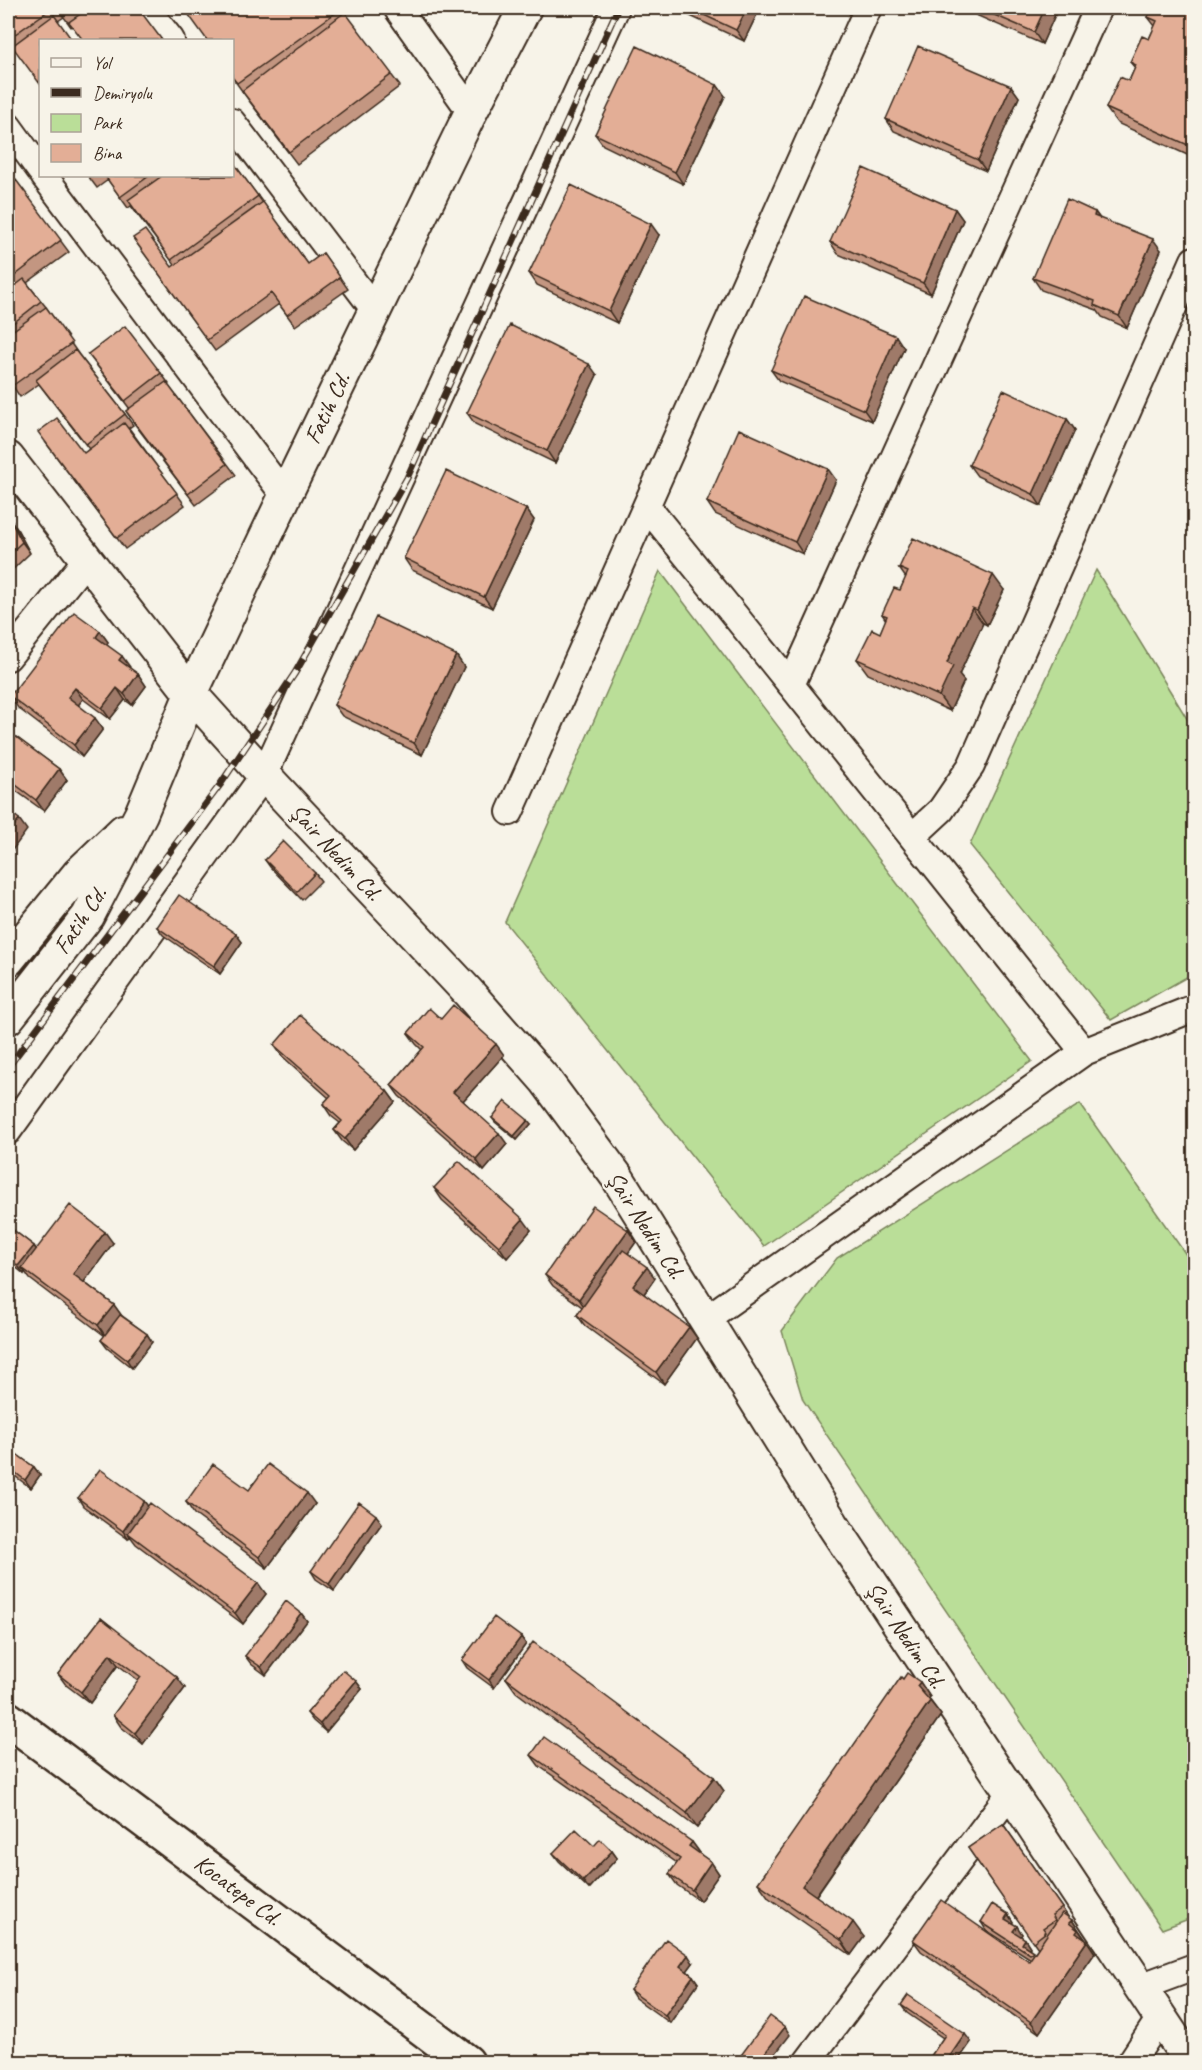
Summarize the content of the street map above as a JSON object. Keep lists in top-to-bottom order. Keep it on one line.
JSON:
{"streets":{"main road":["Kocatepe Cd."],"street":["Fatih Cd.","Şair Nedim Cd."]},"crossings":[["Fatih Cd.","Şair Nedim Cd."]],"legend":["Yol","Demiryolu","Park","Bina"]}
